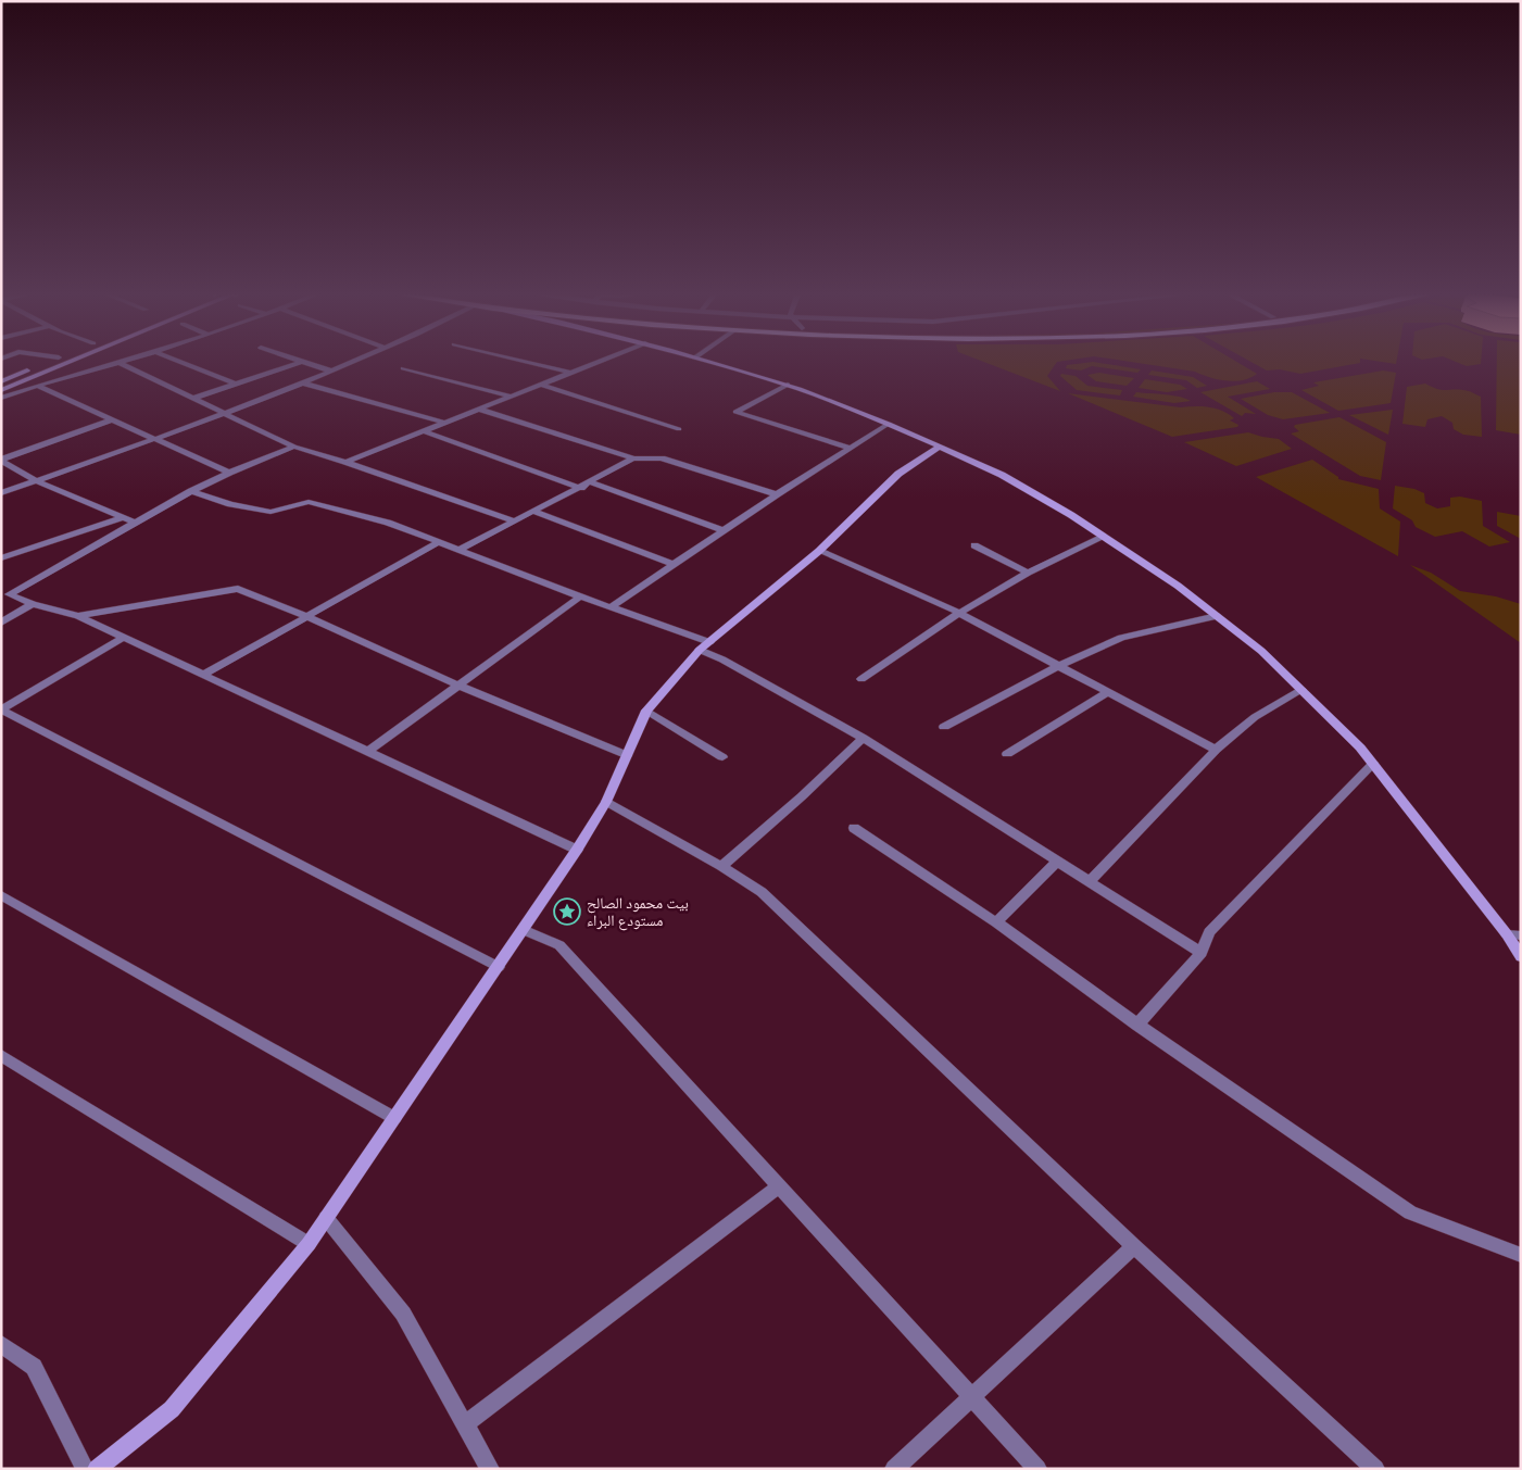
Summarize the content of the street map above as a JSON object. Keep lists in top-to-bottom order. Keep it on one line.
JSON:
{"places":{"place":["بيت محمود الصالح مستودع البراء"]}}
